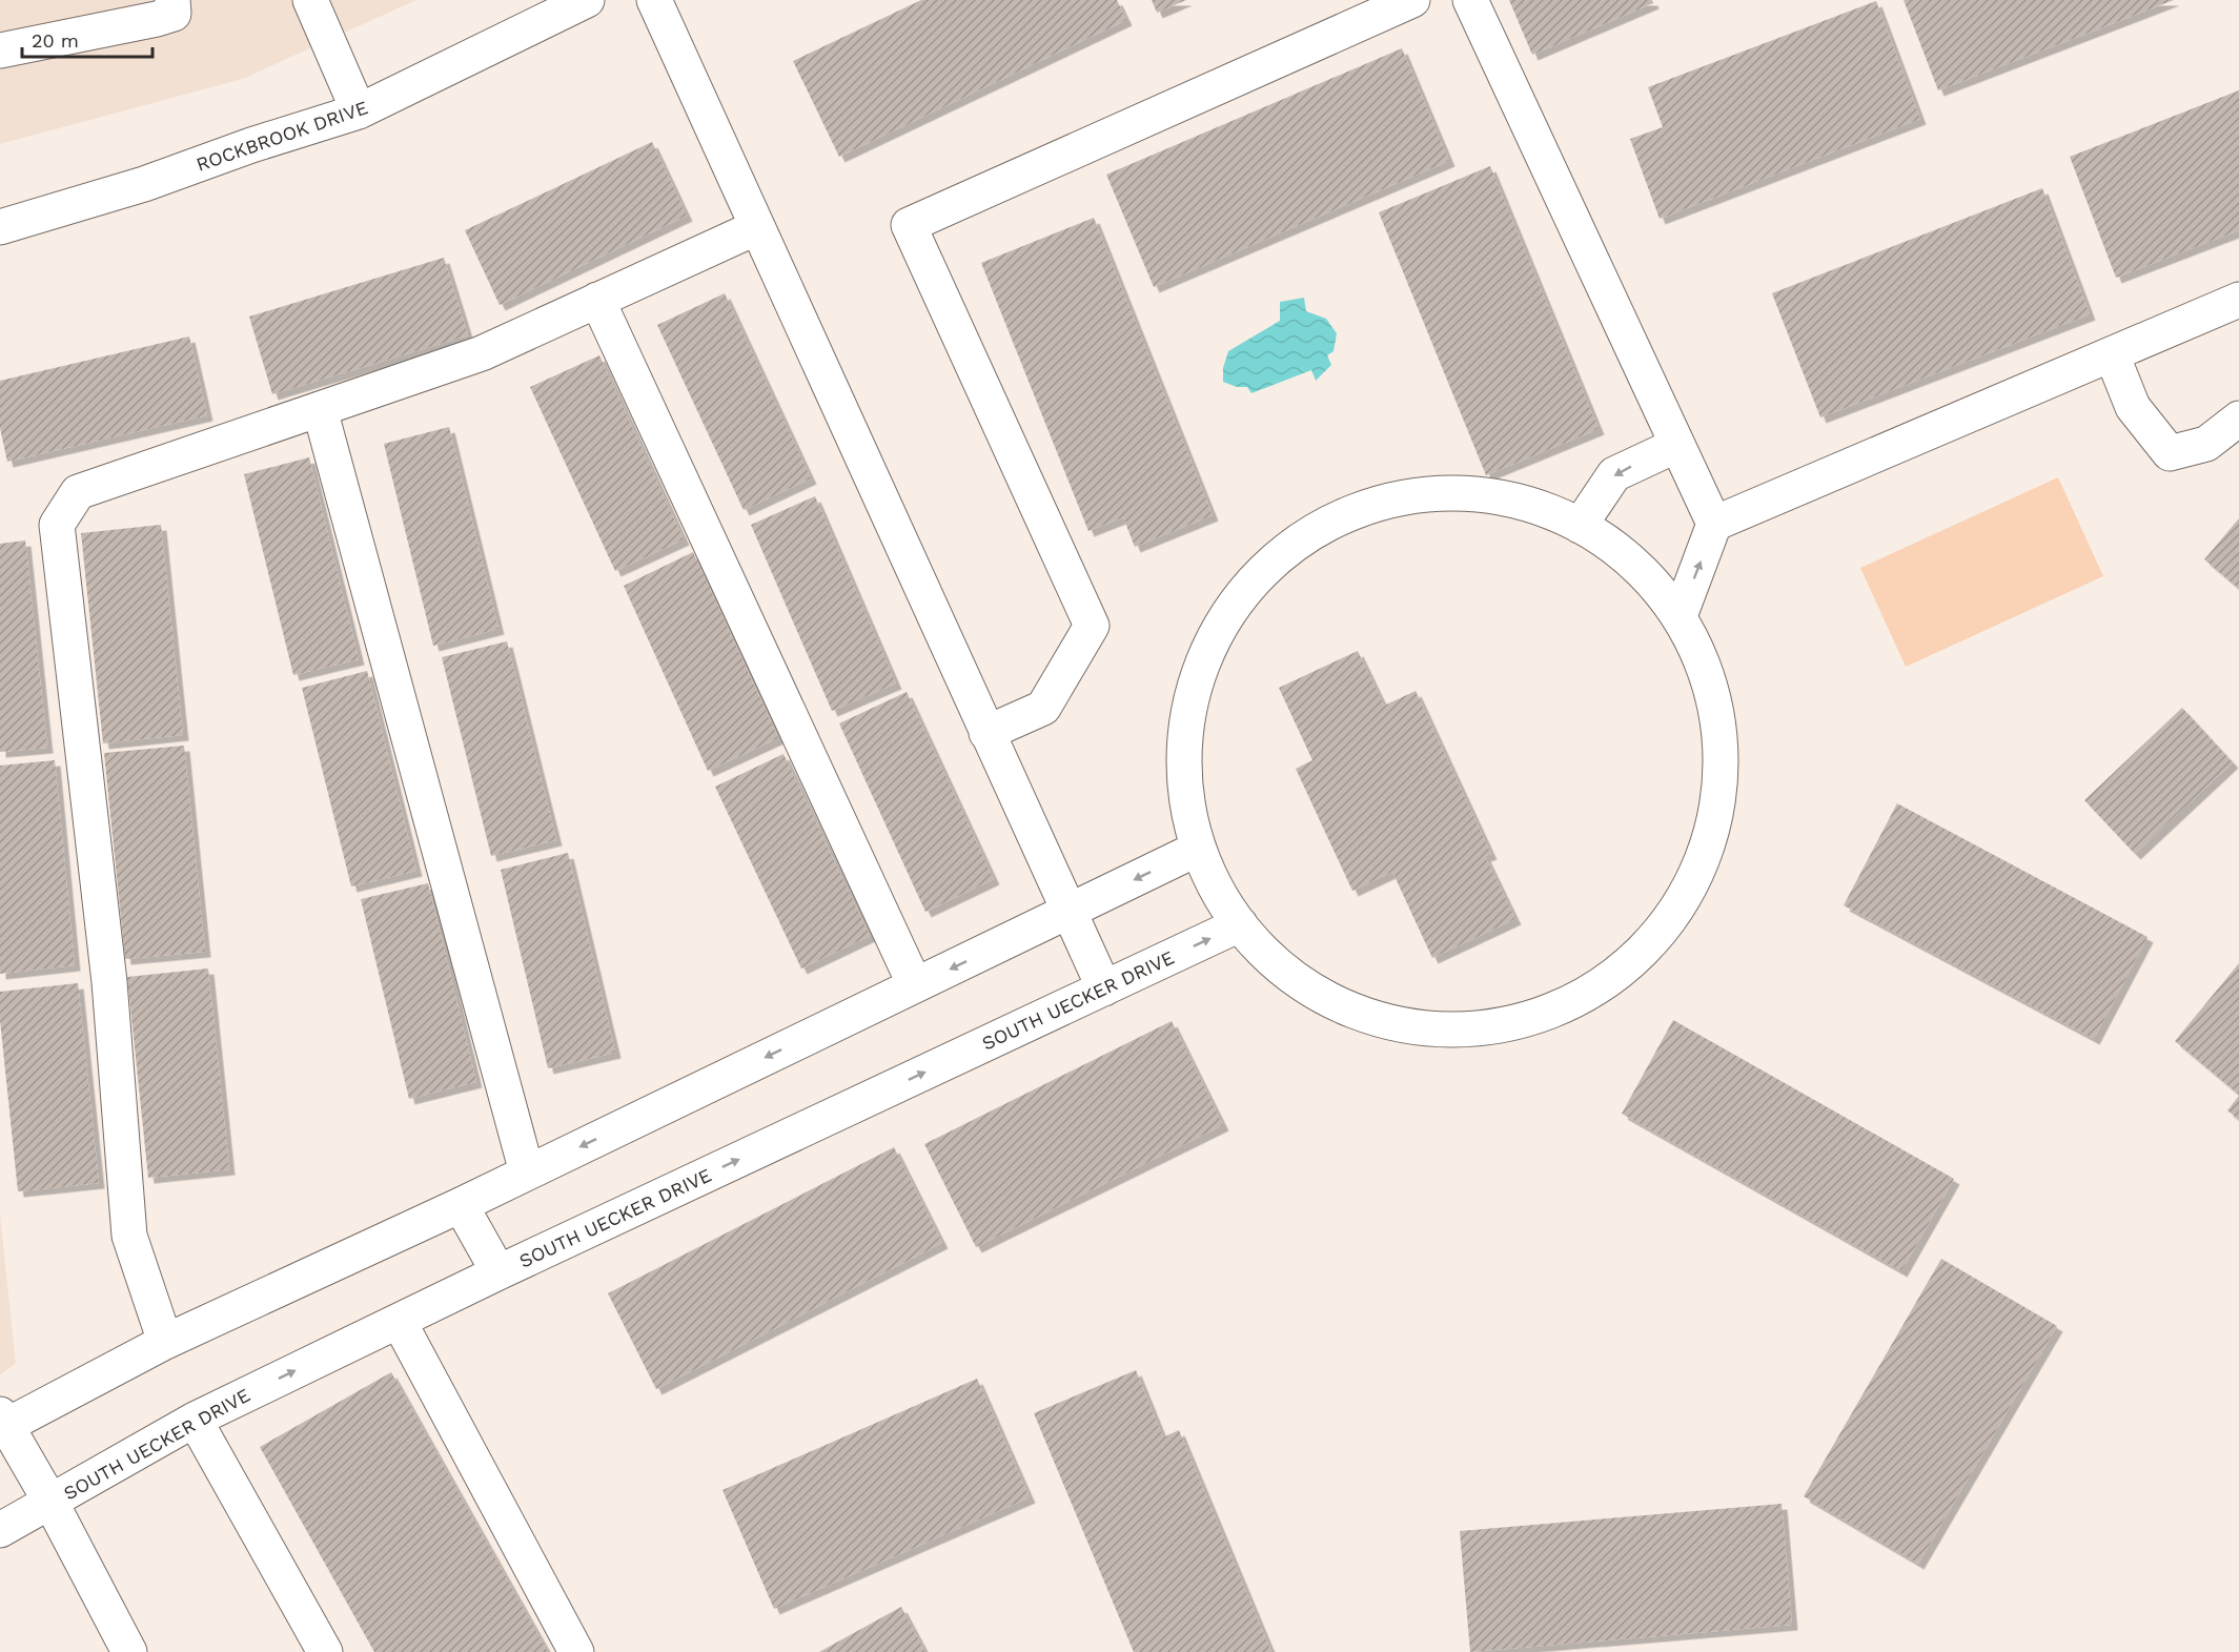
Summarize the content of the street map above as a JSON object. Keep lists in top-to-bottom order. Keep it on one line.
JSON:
{"streets":{"street":["ROCKBROOK DRIVE","SOUTH UECKER DRIVE"]},"scale_bar":"20 m"}
